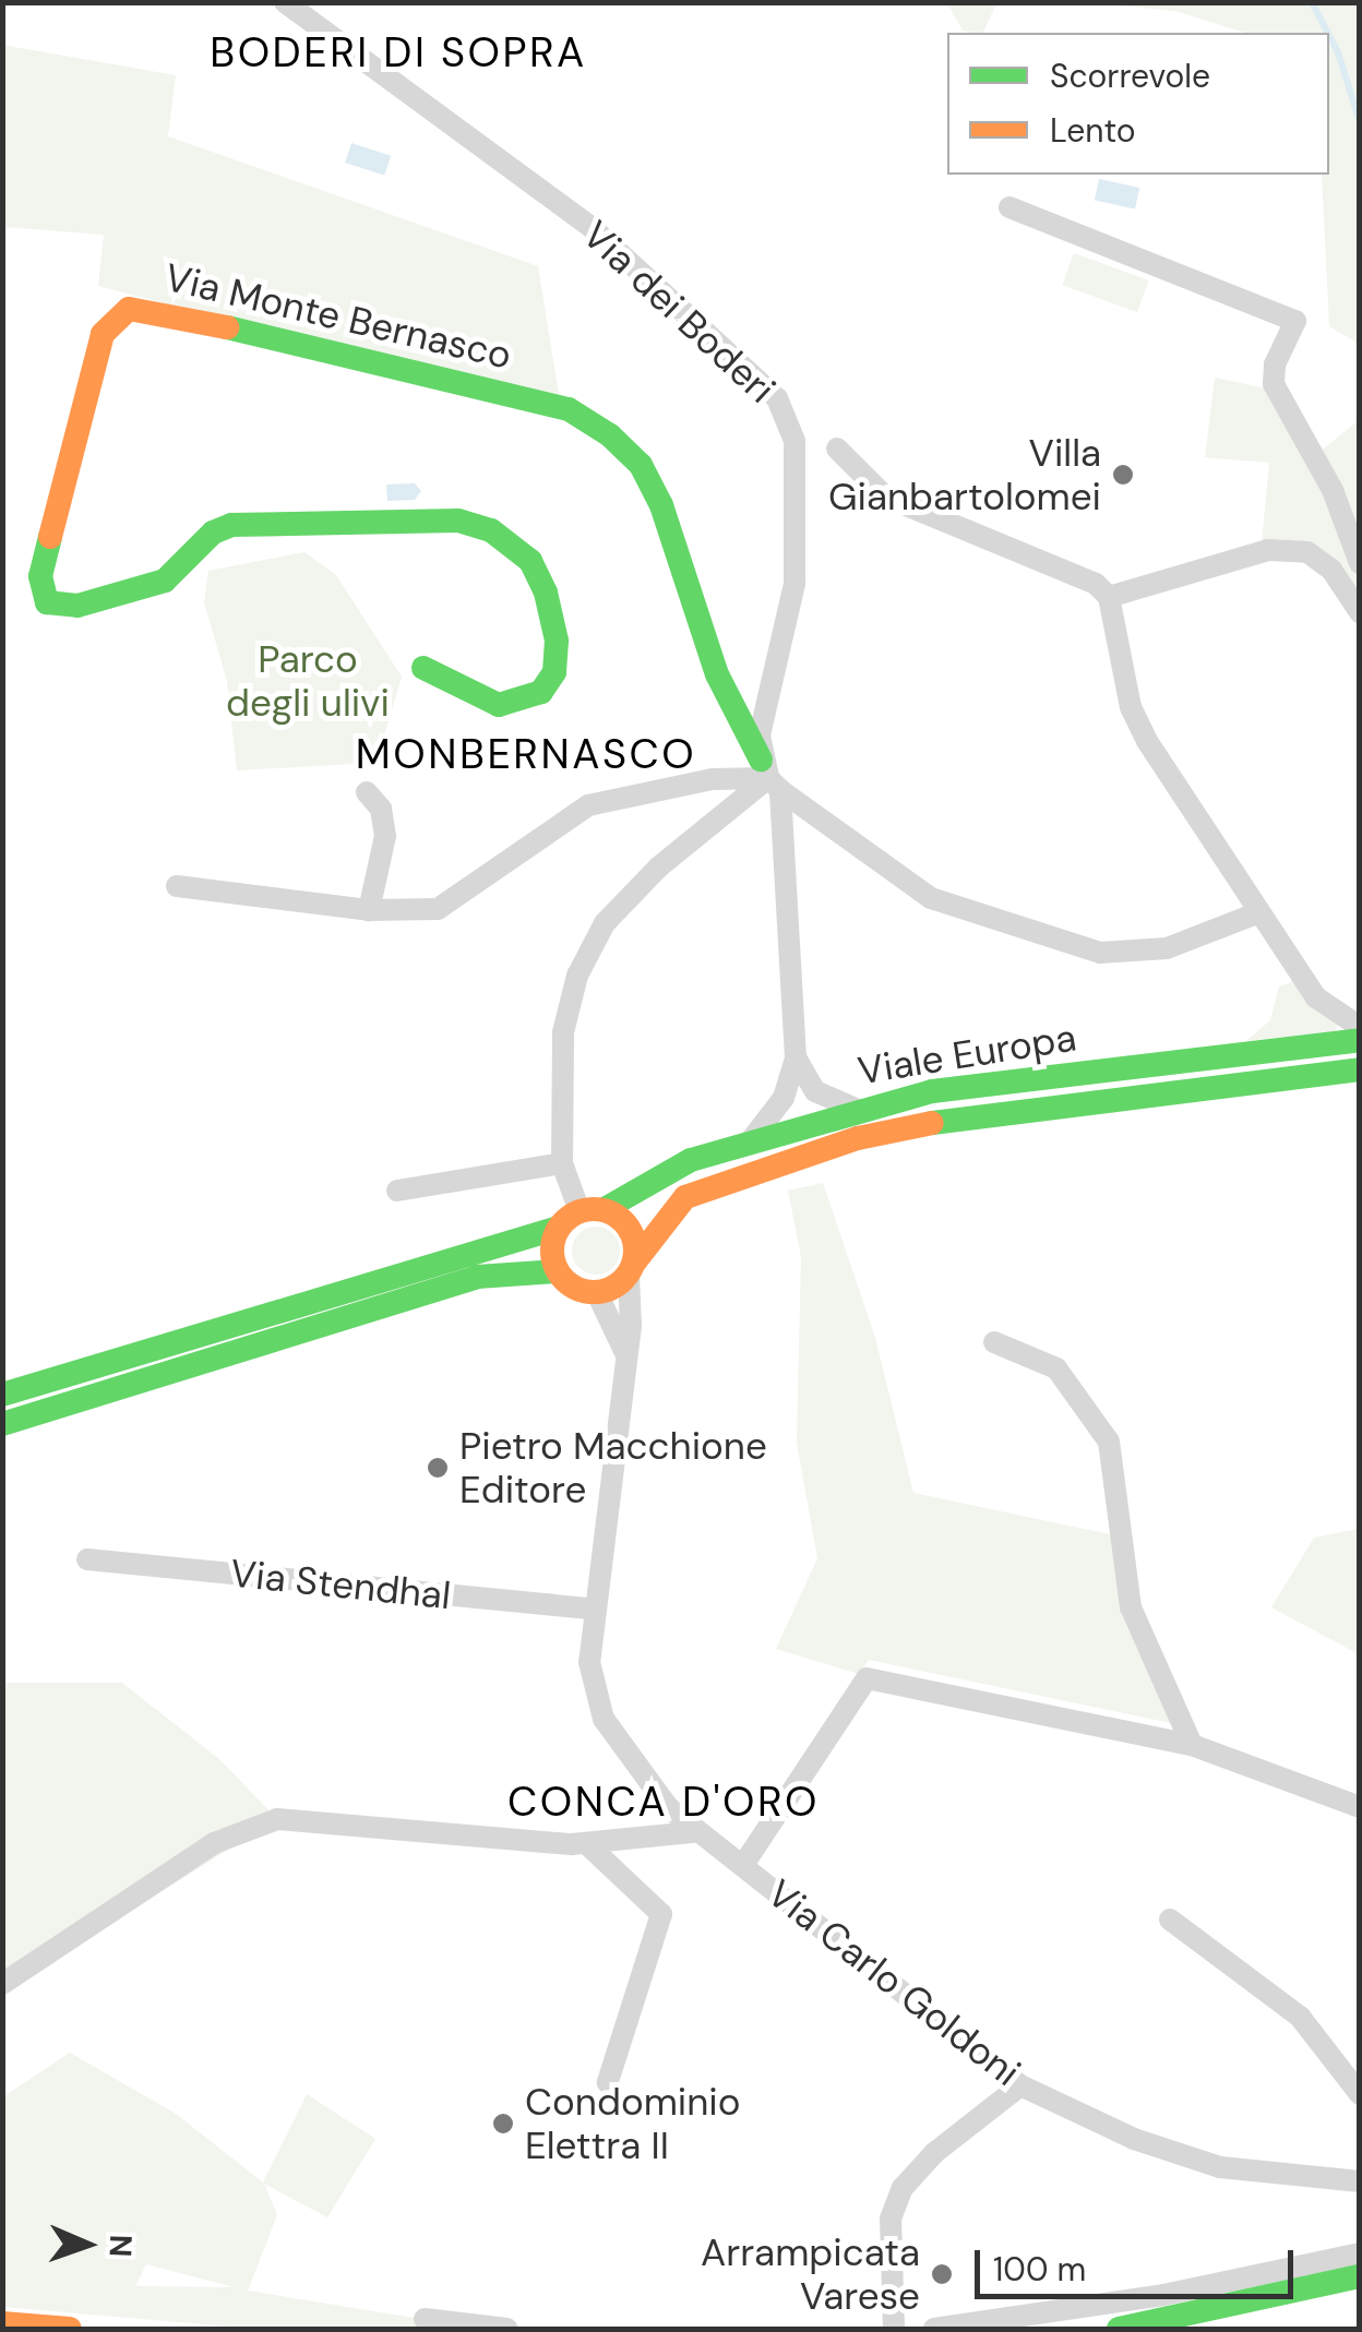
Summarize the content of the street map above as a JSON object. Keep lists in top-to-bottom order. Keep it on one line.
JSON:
{"streets":{"main road":["Via Monte Bernasco","Viale Europa"],"street":["Via dei Boderi","Via Stendhal","Via Carlo Goldoni"]},"crossings":[["Via dei Boderi","Via Monte Bernasco"],["Via Monte Bernasco","Viale Europa"]],"districts":["BODERI DI SOPRA","MONBERNASCO","CONCA D'ORO"],"parks":["Parco degli ulivi"],"places":["Villa Gianbartolomei","Pietro Macchione Editore","Condominio Elettra II","Arrampicata Varese"],"legend":["Scorrevole","Lento"],"scale_bar":"100 m","north":"right"}
